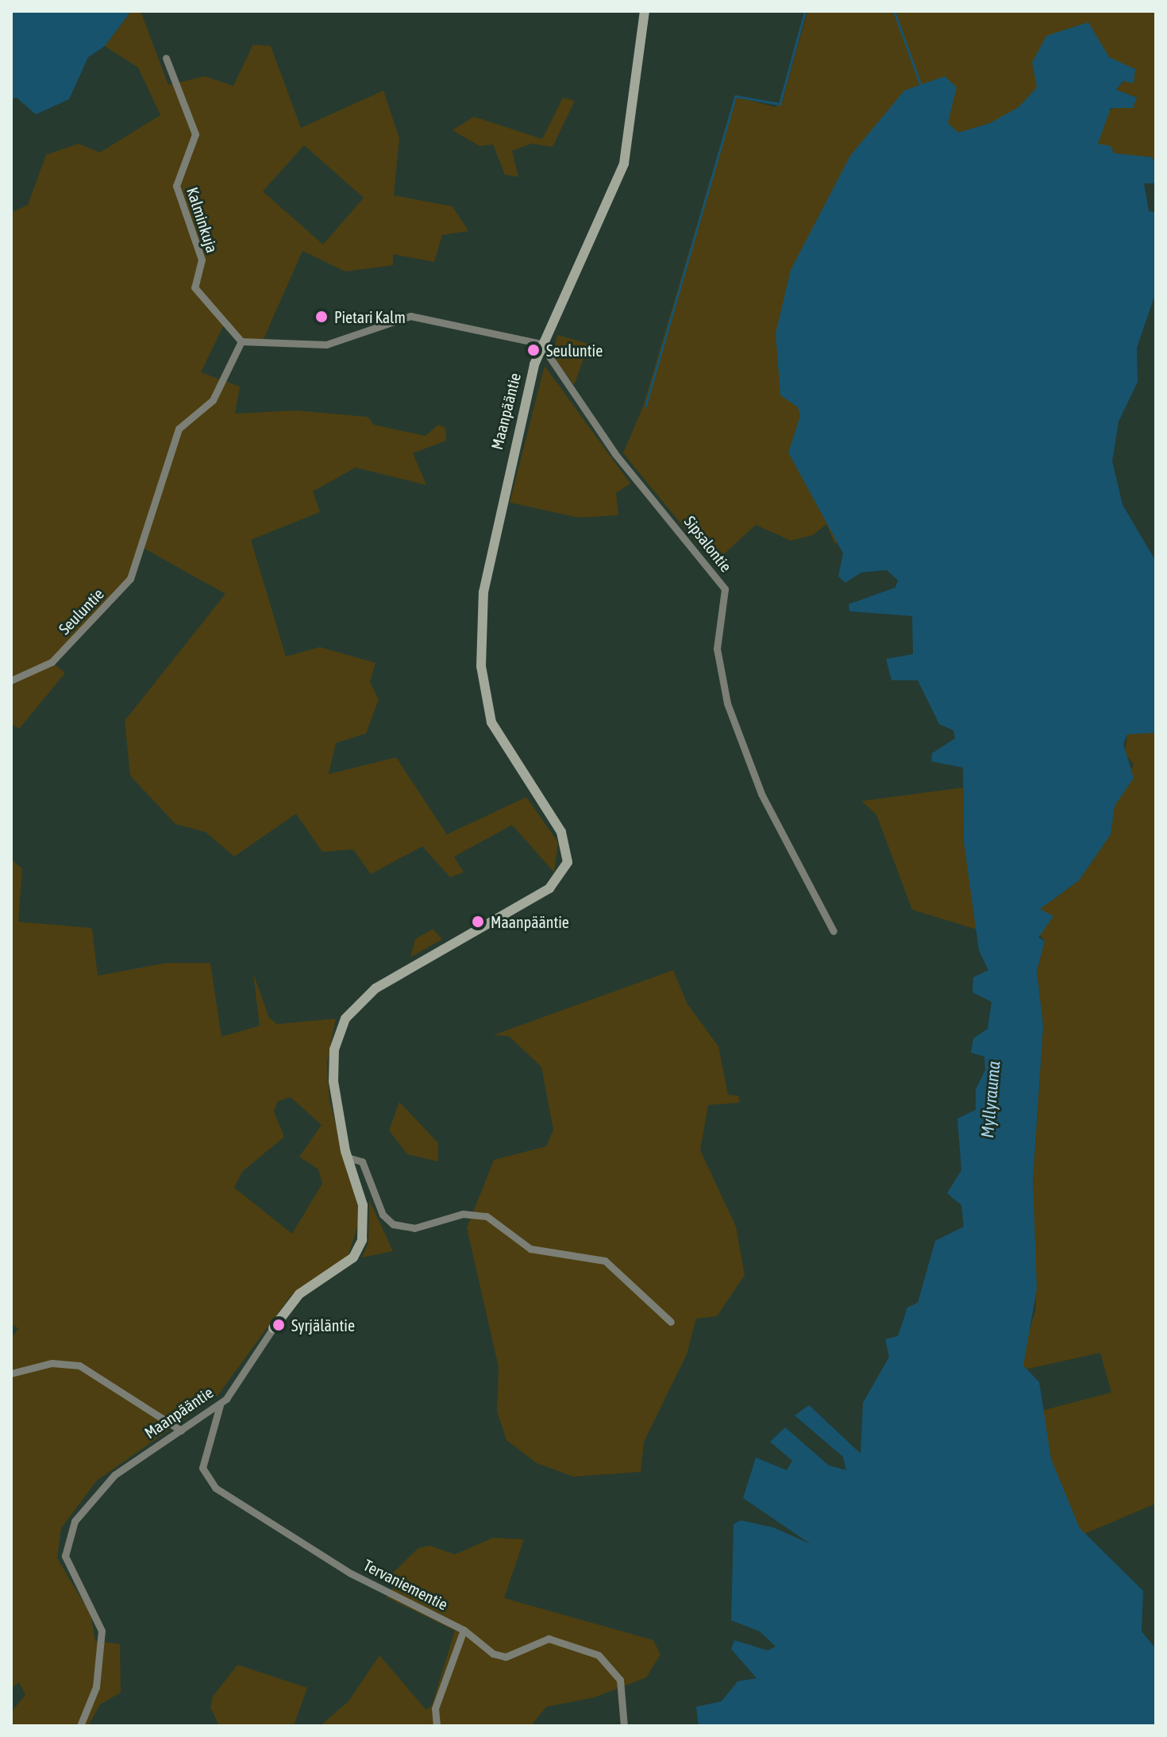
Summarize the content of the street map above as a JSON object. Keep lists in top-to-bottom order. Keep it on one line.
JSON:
{"streets":{"street":["Kalminkuja","Maanpääntie","Sipsalontie","Seuluntie","Tervaniementie"]},"crossings":[["Kalminkuja","Seuluntie"],["Maanpääntie","Sipsalontie"],["Maanpääntie","Tervaniementie"]],"water":["Myllyrauma"],"places":["Pietari Kalm","Seuluntie","Maanpääntie","Syrjäläntie"]}
